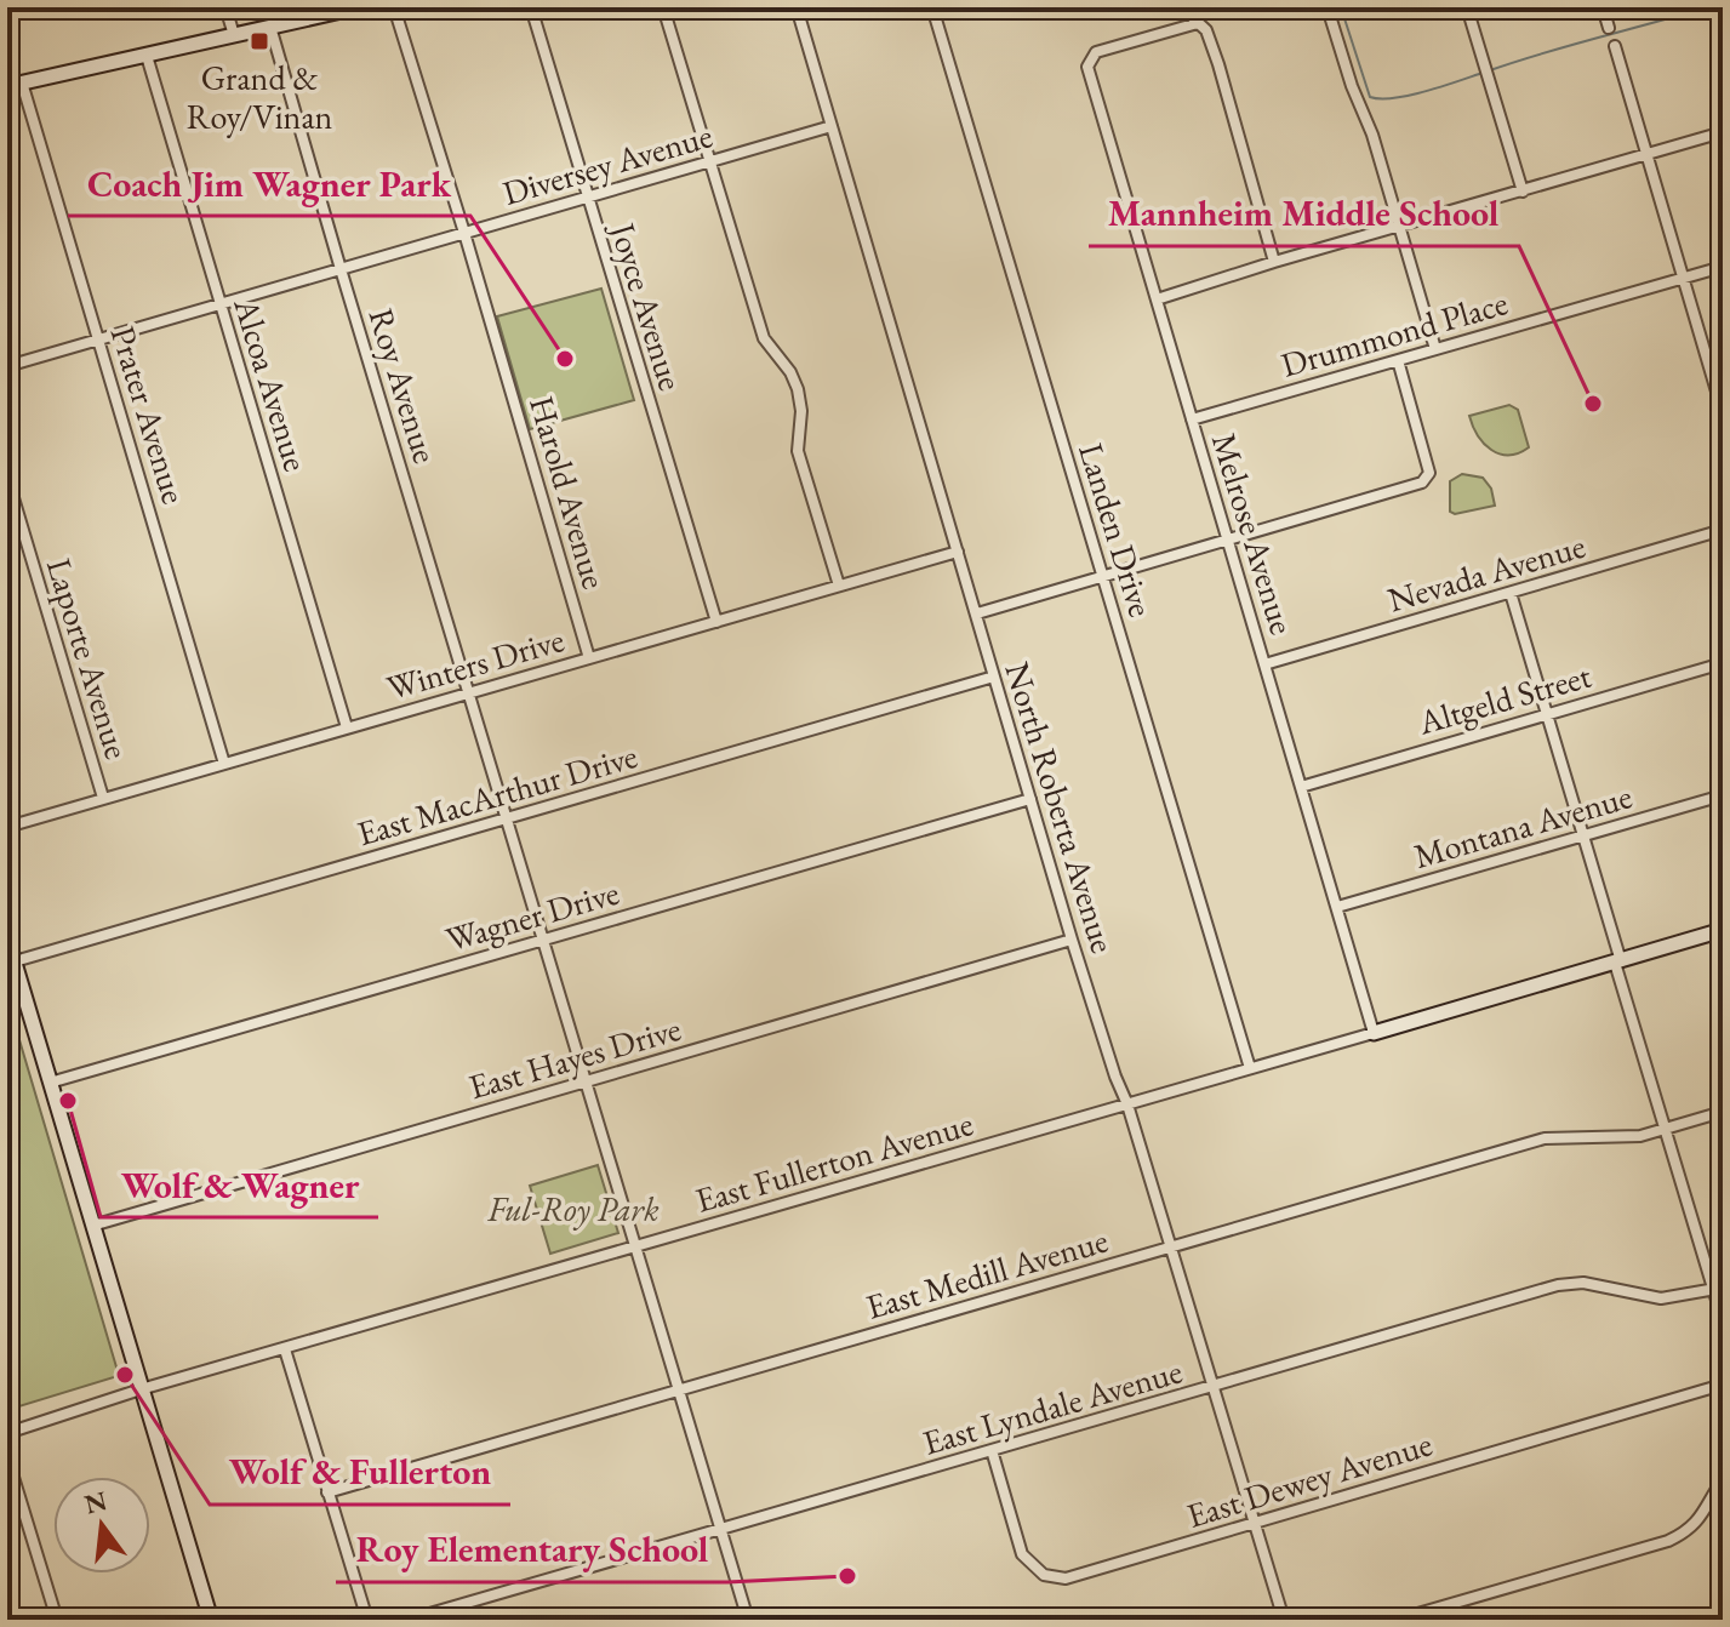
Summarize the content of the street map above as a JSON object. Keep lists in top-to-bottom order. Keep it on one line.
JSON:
{"streets":{"street":["Diversey Avenue","Joyce Avenue","Drummond Place","Alcoa Avenue","Roy Avenue","Prater Avenue","Harold Avenue","Landen Drive","Melrose Avenue","Nevada Avenue","Laporte Avenue","Winters Drive","Altgeld Street","East MacArthur Drive","North Roberta Avenue","Montana Avenue","Wagner Drive","East Hayes Drive","East Fullerton Avenue","East Medill Avenue","East Lyndale Avenue","East Dewey Avenue"]},"crossings":[["Diversey Avenue","Joyce Avenue"],["Diversey Avenue","Alcoa Avenue"],["Diversey Avenue","Roy Avenue"],["Diversey Avenue","Prater Avenue"],["Diversey Avenue","Harold Avenue"],["Diversey Avenue","North Roberta Avenue"],["Joyce Avenue","Winters Drive"],["Drummond Place","Melrose Avenue"],["Alcoa Avenue","Winters Drive"],["Roy Avenue","Winters Drive"],["Roy Avenue","East MacArthur Drive"],["Roy Avenue","Wagner Drive"],["Roy Avenue","East Hayes Drive"],["Roy Avenue","East Fullerton Avenue"],["Roy Avenue","East Medill Avenue"],["Roy Avenue","East Lyndale Avenue"],["Prater Avenue","Winters Drive"],["Harold Avenue","Winters Drive"],["Landen Drive","East Fullerton Avenue"],["Melrose Avenue","Nevada Avenue"],["Melrose Avenue","Altgeld Street"],["Melrose Avenue","Montana Avenue"],["Melrose Avenue","East Fullerton Avenue"],["Laporte Avenue","Winters Drive"],["Winters Drive","North Roberta Avenue"],["East MacArthur Drive","North Roberta Avenue"],["North Roberta Avenue","Wagner Drive"],["North Roberta Avenue","East Hayes Drive"],["North Roberta Avenue","East Fullerton Avenue"],["North Roberta Avenue","East Medill Avenue"],["North Roberta Avenue","East Lyndale Avenue"],["North Roberta Avenue","East Dewey Avenue"],["East Lyndale Avenue","East Dewey Avenue"]],"parks":["Ful-Roy Park"],"places":{"transit":["Grand & Roy/Vinan"],"other":["Coach Jim Wagner Park","Mannheim Middle School","Wolf & Wagner","Wolf & Fullerton","Roy Elementary School"]},"north":"top"}
